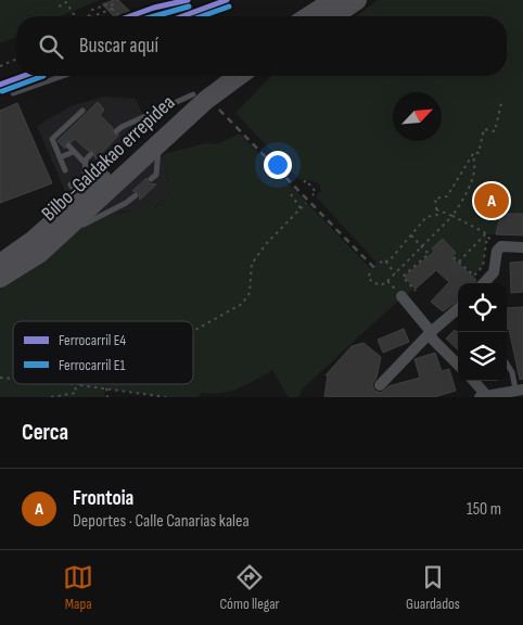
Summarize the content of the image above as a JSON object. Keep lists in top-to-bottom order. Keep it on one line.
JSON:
{"streets":{"highway":["Bilbo-Galdakao errepidea"]},"lines":["rail line E4","rail line E1"],"legend":["Ferrocarril E4","Ferrocarril E1"],"north":"top right","page":{"search":"Buscar aquí","pins":"A","heading":"Cerca","list":[{"mark":"A","name":"Frontoia","note":"Deportes · Calle Canarias kalea","value":"150 m"}],"nav":["Mapa","Cómo llegar","Guardados"]}}
